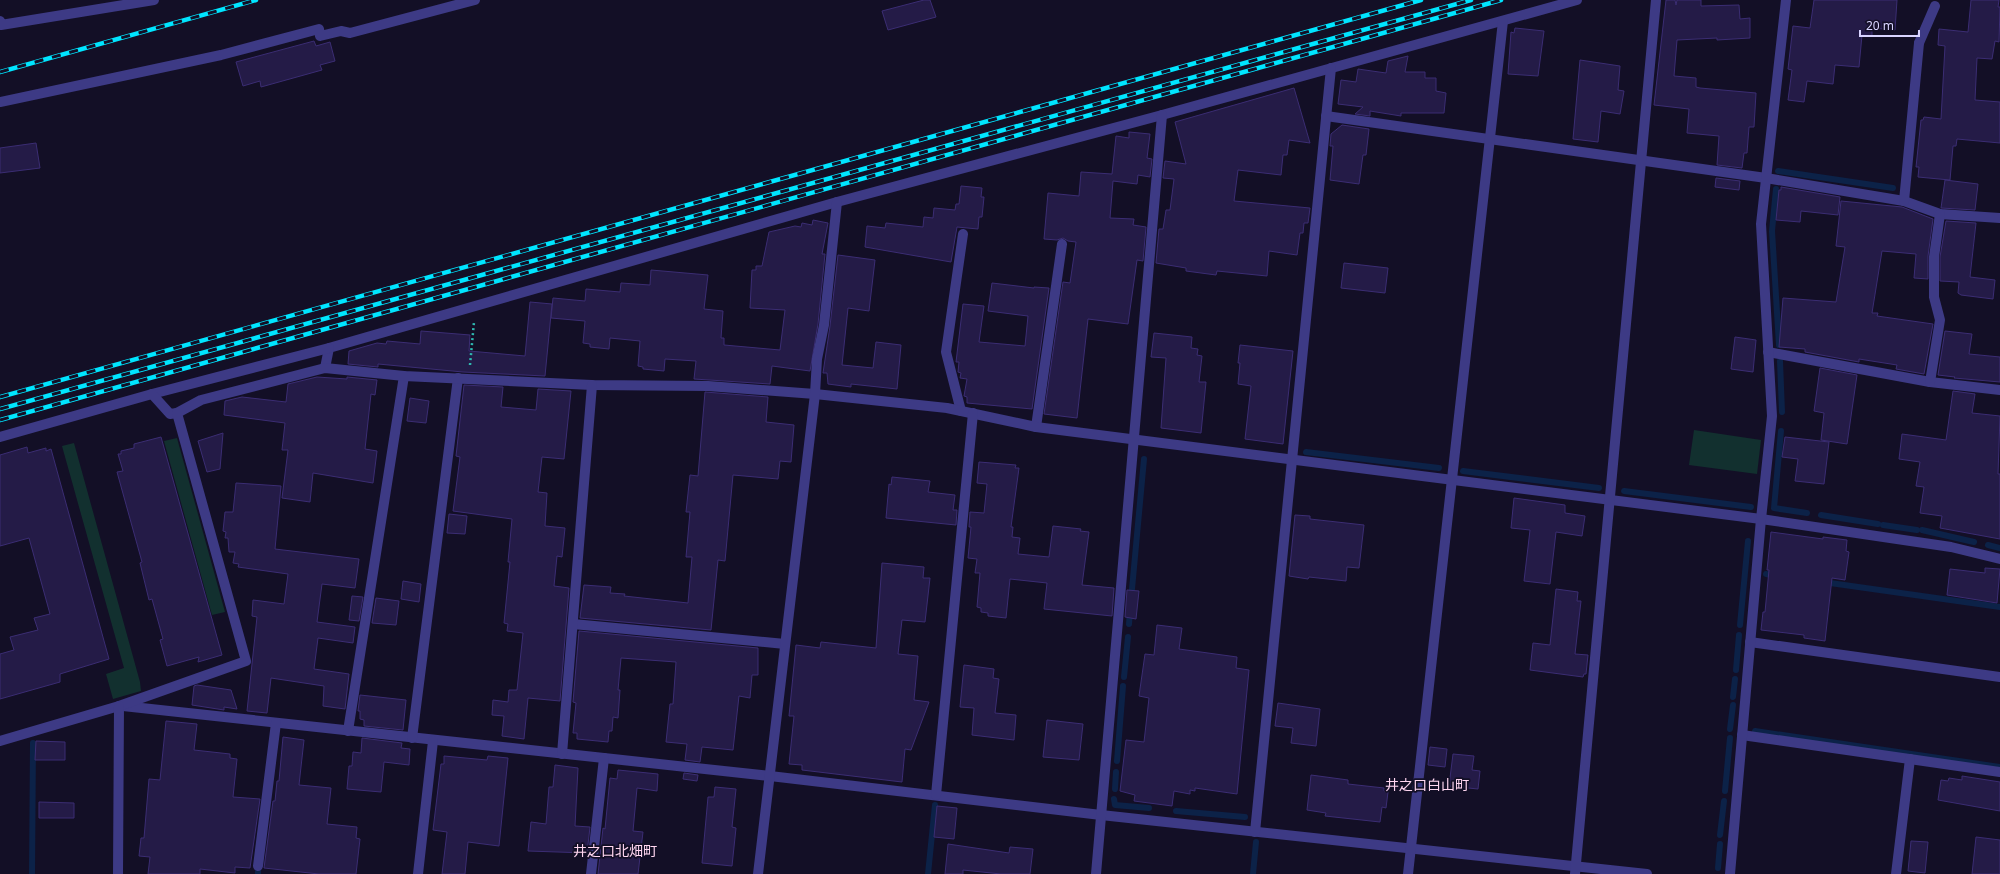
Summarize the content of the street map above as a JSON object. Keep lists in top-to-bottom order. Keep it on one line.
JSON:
{"districts":["井之口白山町","井之口北畑町"],"scale_bar":"20 m"}
